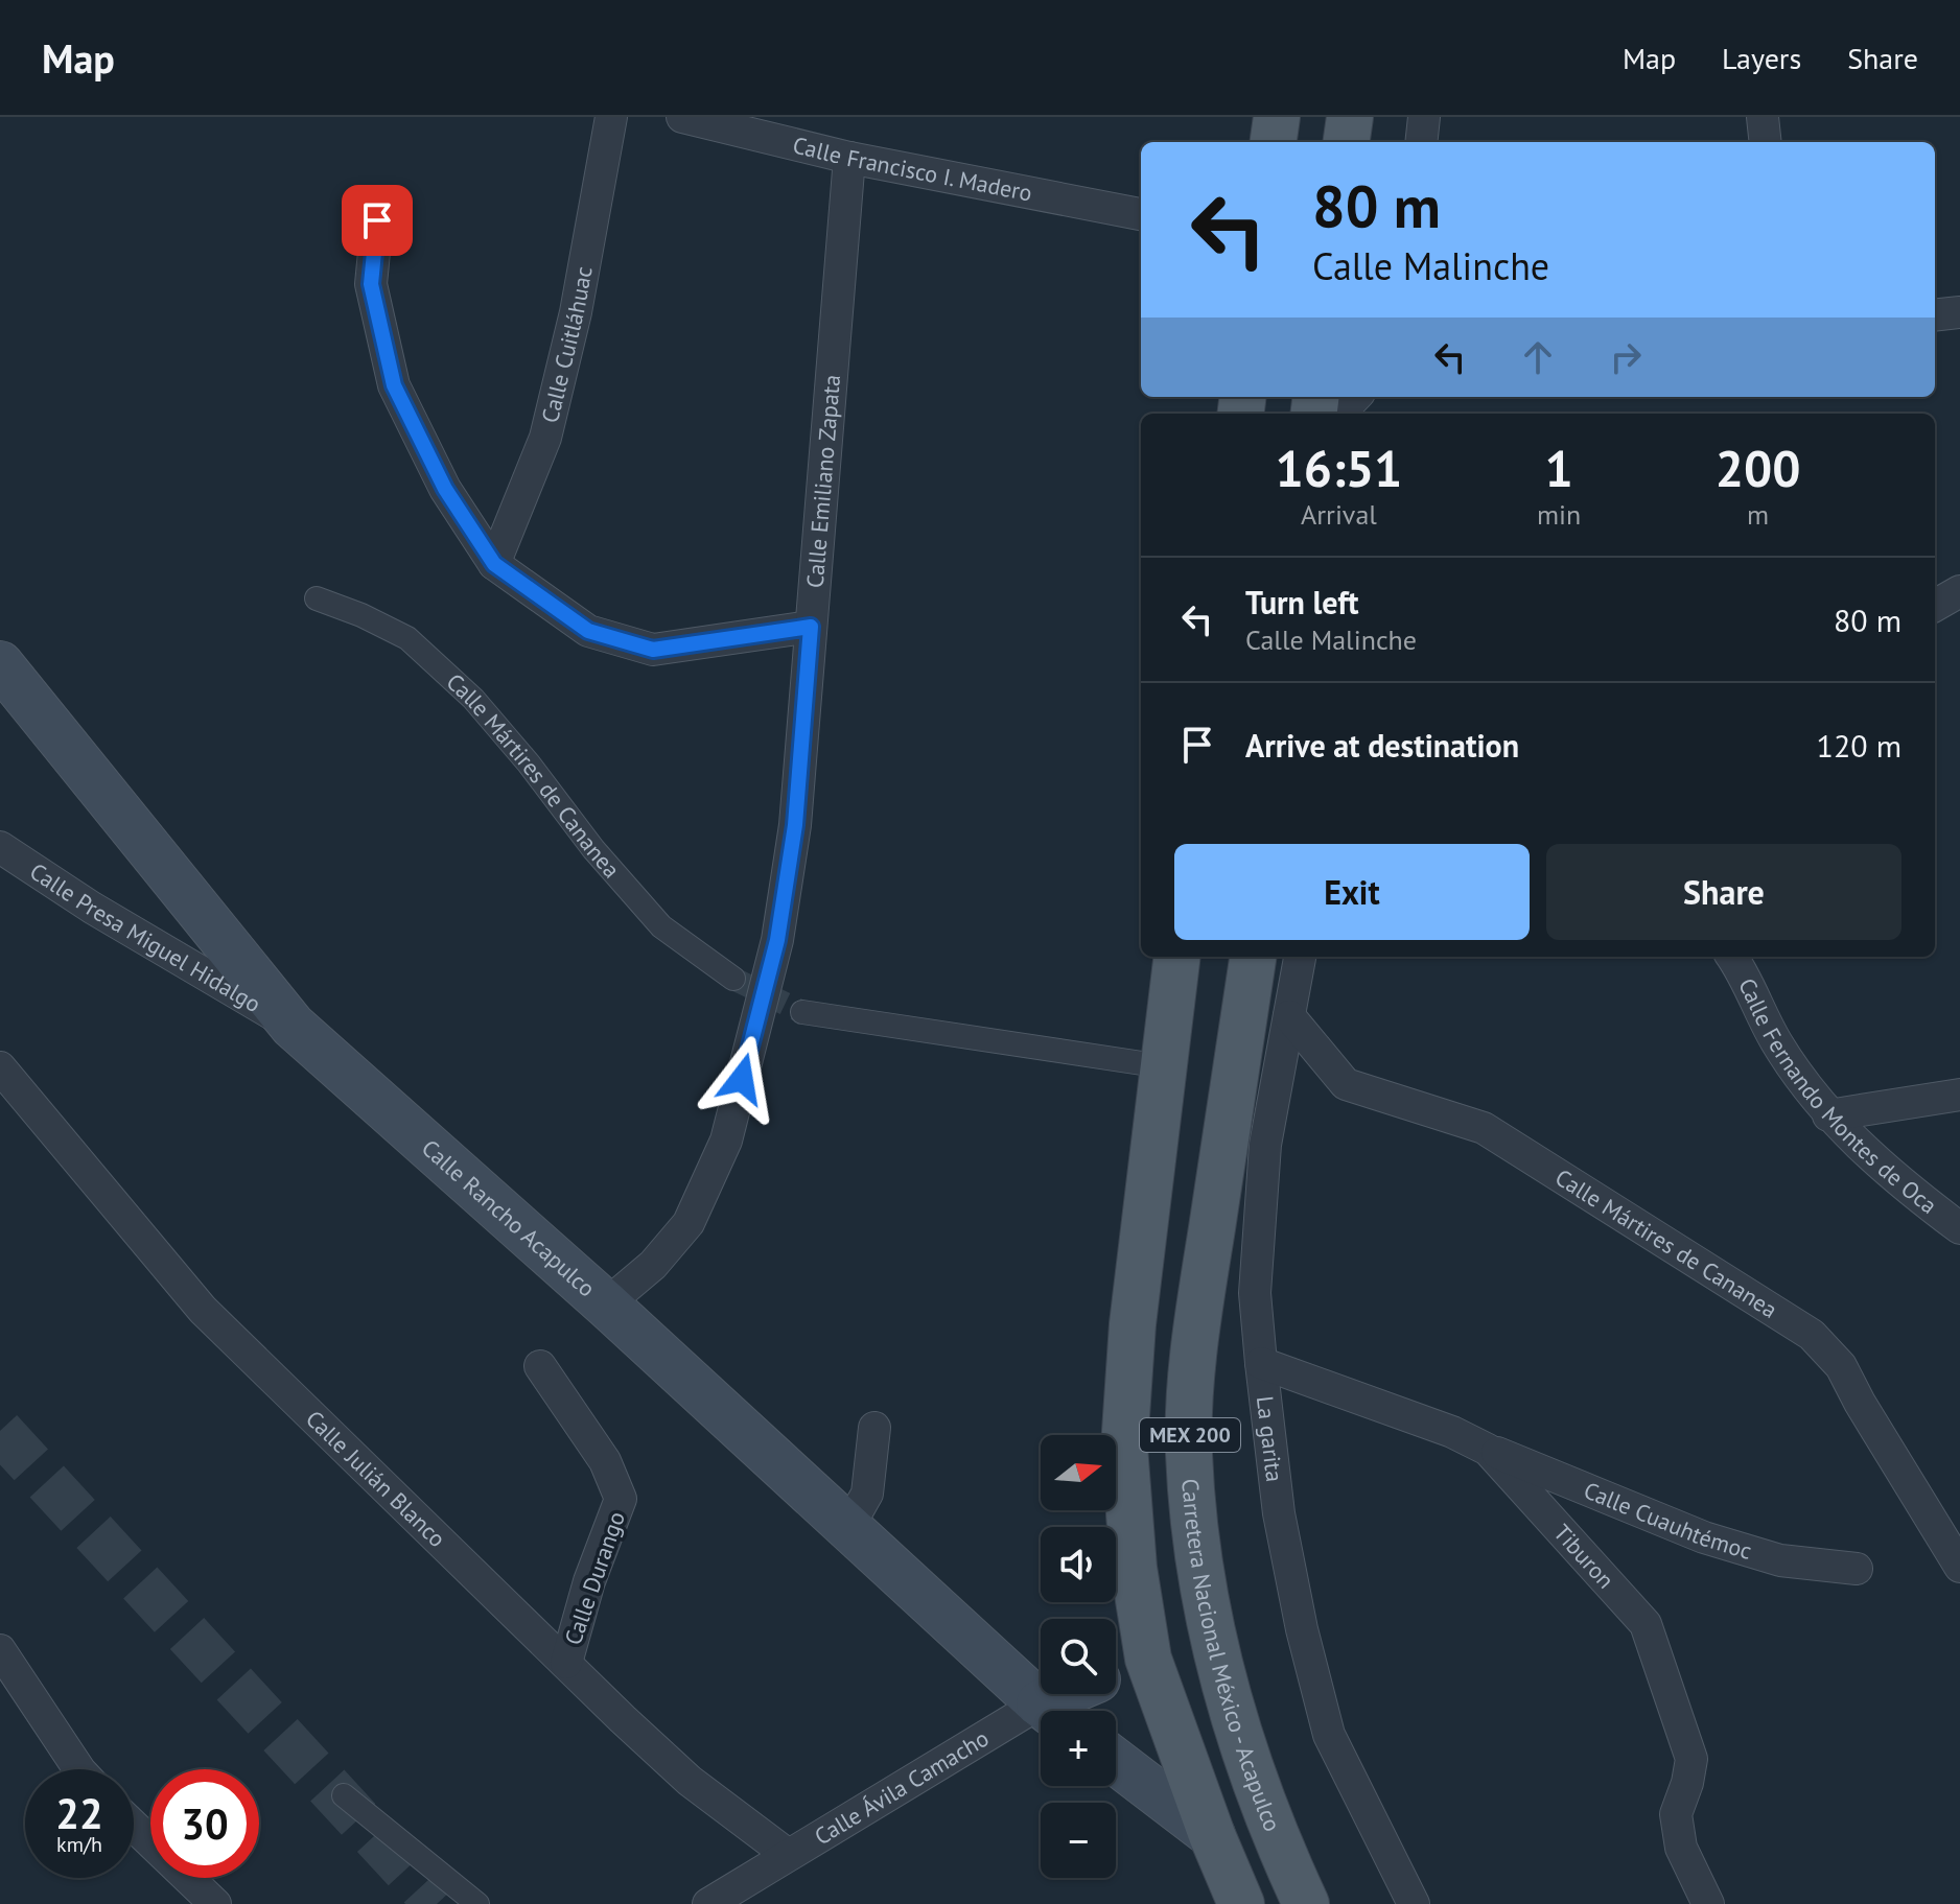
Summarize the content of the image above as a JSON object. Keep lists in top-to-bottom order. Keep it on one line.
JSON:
{"streets":{"main road":["Calle Rancho Acapulco","MEX 200","Carretera Nacional México - Acapulco","Calle Ávila Camacho"],"street":["Calle Francisco I. Madero","Calle Cuitláhuac","Calle Emiliano Zapata","Calle Mártires de Cananea","Calle Presa Miguel Hidalgo","Calle Fernando Montes de Oca","La garita","Calle Julián Blanco","Calle Cuauhtémoc","Tiburon","Calle Durango"]},"crossings":[["Calle Francisco I. Madero","Calle Emiliano Zapata"],["Calle Emiliano Zapata","Calle Rancho Acapulco"],["Calle Mártires de Cananea","La garita"],["Calle Presa Miguel Hidalgo","Calle Rancho Acapulco"],["MEX 200","Calle Ávila Camacho"],["La garita","Tiburon"],["Calle Julián Blanco","Calle Durango"],["Calle Julián Blanco","Calle Ávila Camacho"],["Calle Cuauhtémoc","Tiburon"]],"north":"right","page":{"header":"Map","nav":["Map","Layers","Share"],"turn":["80 m","Calle Malinche"],"eta":["16:51","Arrival","1","min","200","m"],"list":[{"name":"Turn left","note":"Calle Malinche","value":"80 m"},{"name":"Arrive at destination","value":"120 m"}],"buttons":["Exit","Share"],"map_buttons":["+","−"],"speed":"22 km/h","limit":"30"}}
